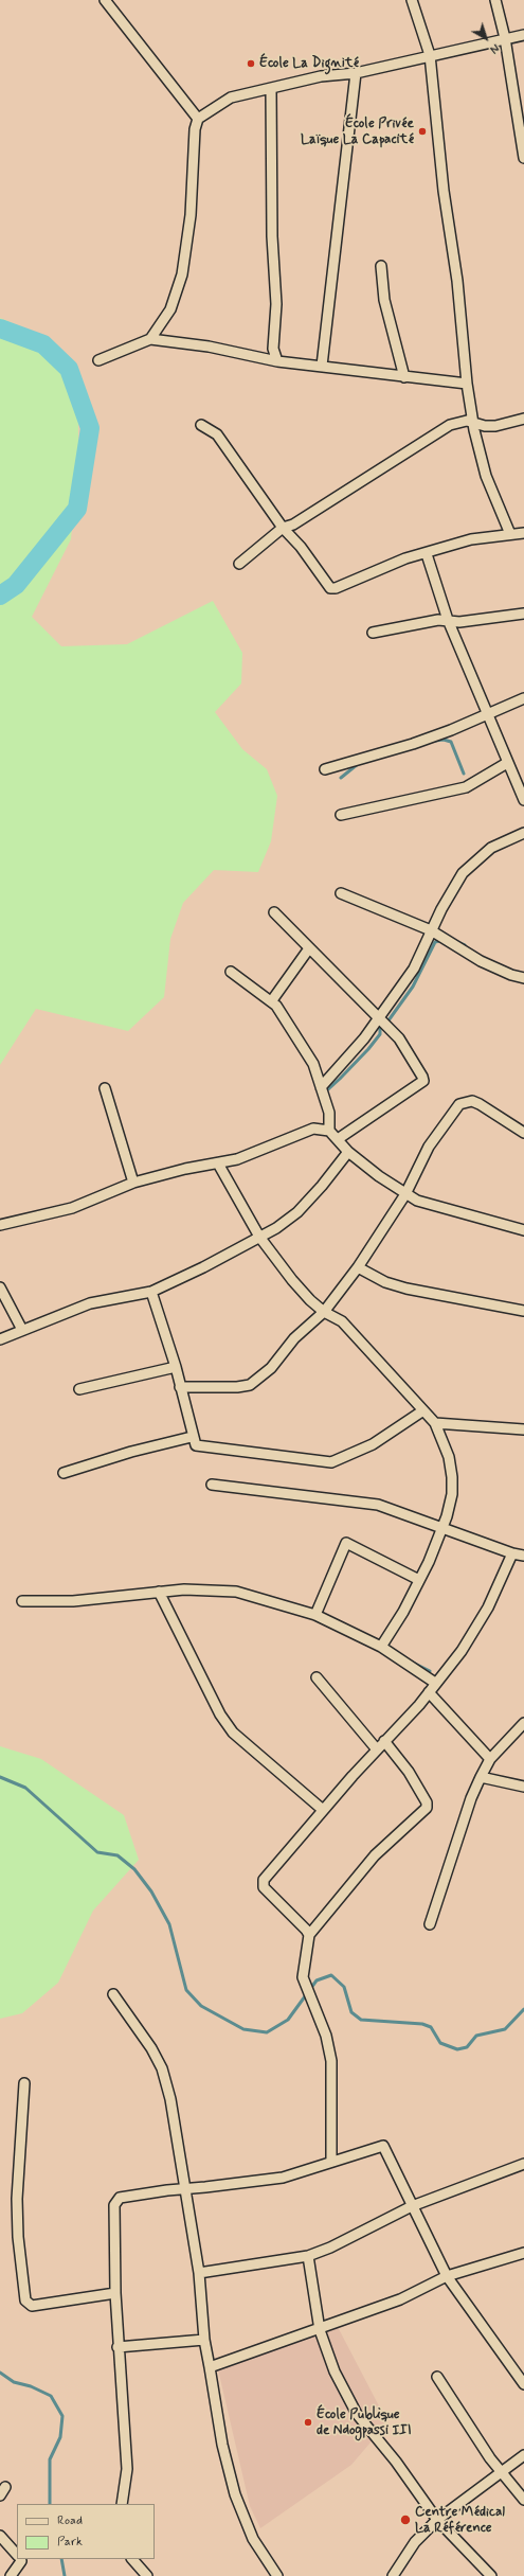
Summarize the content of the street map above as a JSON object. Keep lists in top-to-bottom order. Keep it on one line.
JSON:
{"places":["École La Dignité","École Privée Laïque La Capacité","École Publique de Ndogpassi III","Centre Médical La Référence"],"legend":["Road","Park"],"north":"bottom right"}
